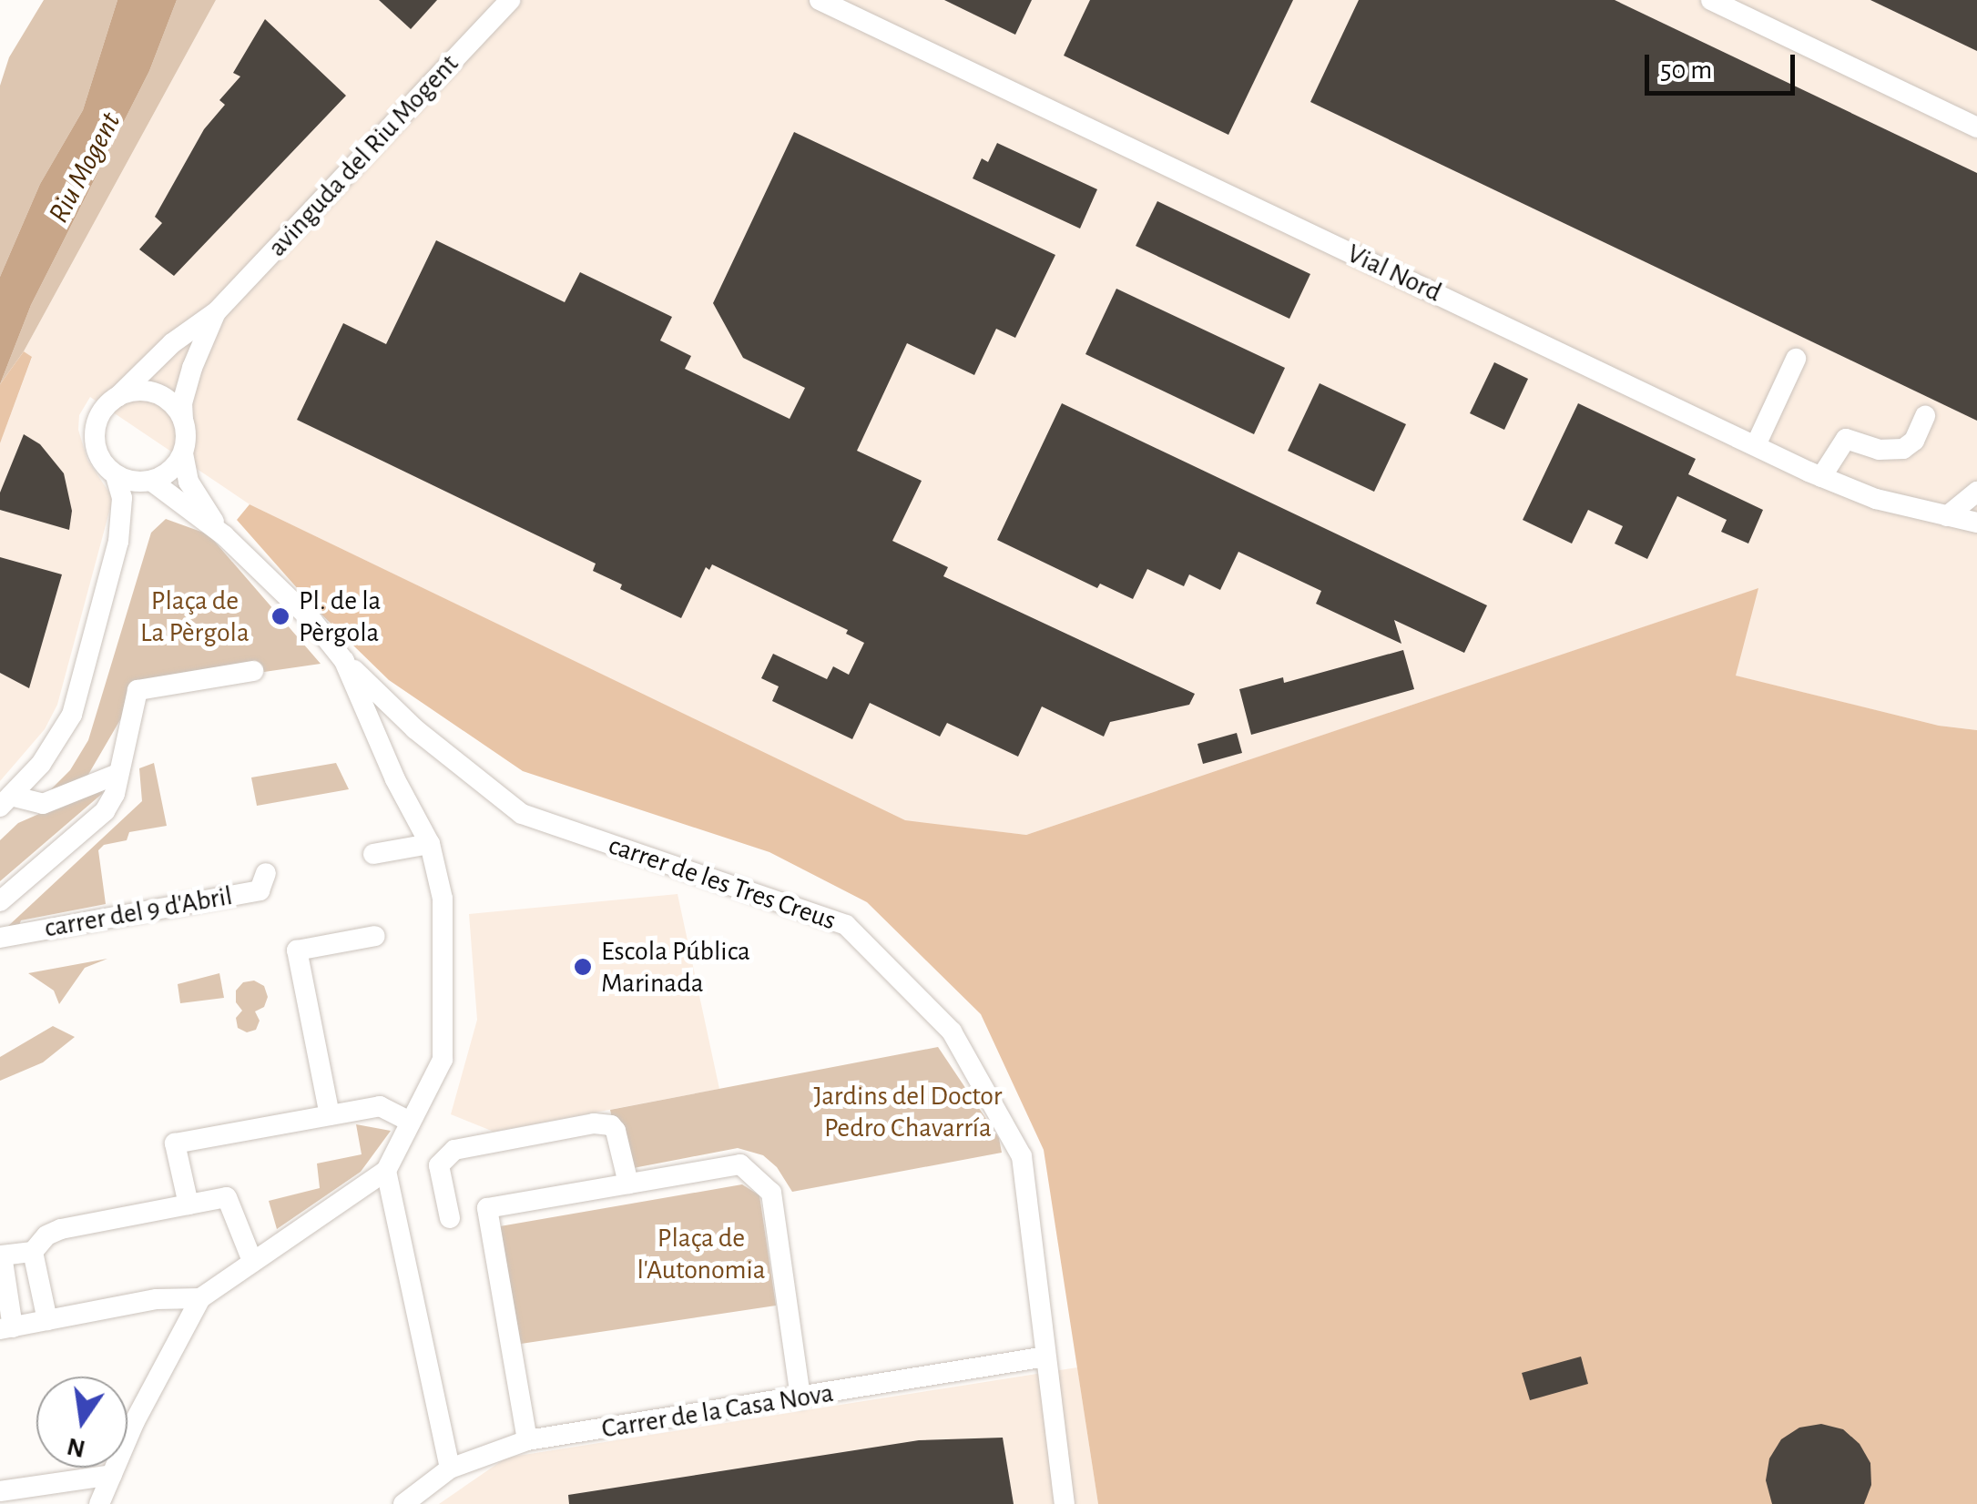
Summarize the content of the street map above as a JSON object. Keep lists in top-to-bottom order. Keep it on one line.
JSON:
{"streets":{"street":["avinguda del Riu Mogent","Vial Nord","carrer de les Tres Creus","carrer del 9 d'Abril","Carrer de la Casa Nova"]},"crossings":[["carrer de les Tres Creus","Carrer de la Casa Nova"]],"water":["Riu Mogent"],"parks":["Plaça de La Pèrgola","Jardins del Doctor Pedro Chavarría","Plaça de l'Autonomia"],"places":["Pl. de la Pèrgola","Escola Pública Marinada"],"scale_bar":"50 m","north":"bottom"}
